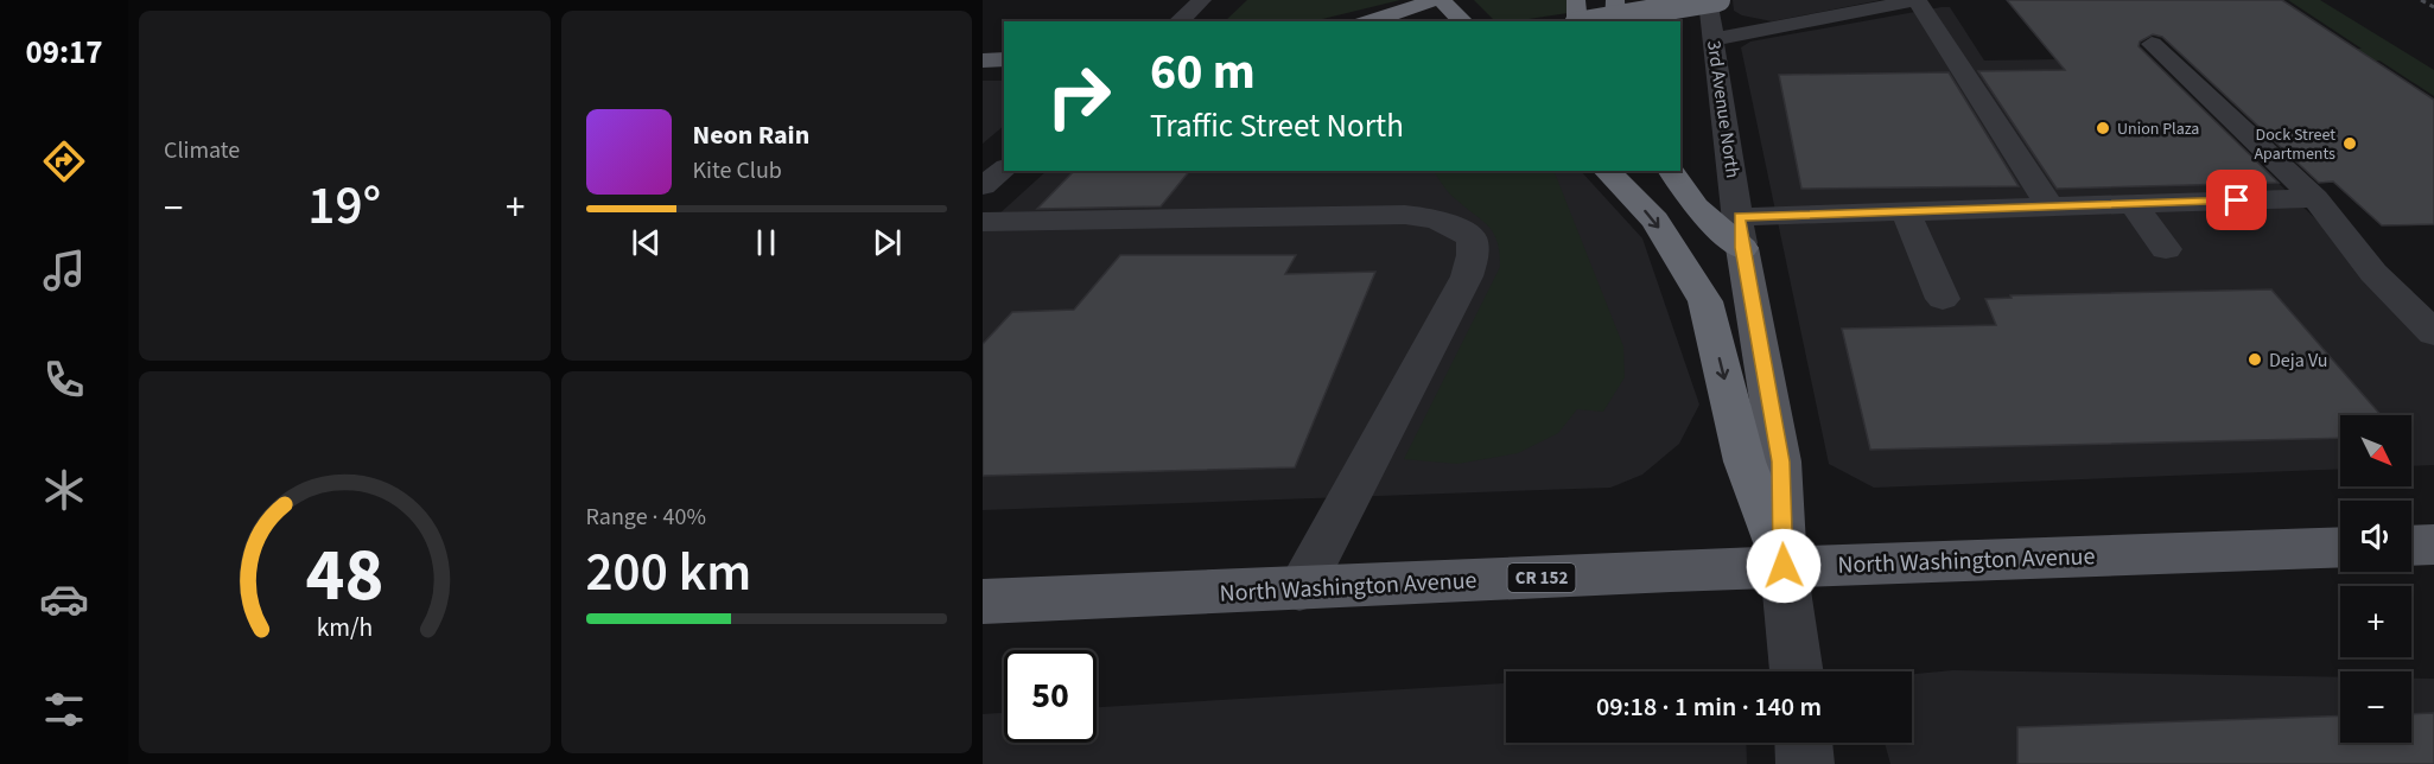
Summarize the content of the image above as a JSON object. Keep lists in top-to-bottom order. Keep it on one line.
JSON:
{"streets":{"main road":["3rd Avenue North","North Washington Avenue","CR 152"]},"crossings":[["3rd Avenue North","North Washington Avenue"]],"places":["Union Plaza","Dock Street Apartments","Deja Vu"],"north":"bottom right","page":{"tabs":"09:17","tile":["Climate",["Range · 40%","200 km"]],"turn":["60 m","Traffic Street North"],"song":["Neon Rain","Kite Club"],"heat":["−","19°","+"],"map_buttons":["+","−"],"limit":"50","trip":"09:18 · 1 min · 140 m","gauge":["48","km/h"]}}
